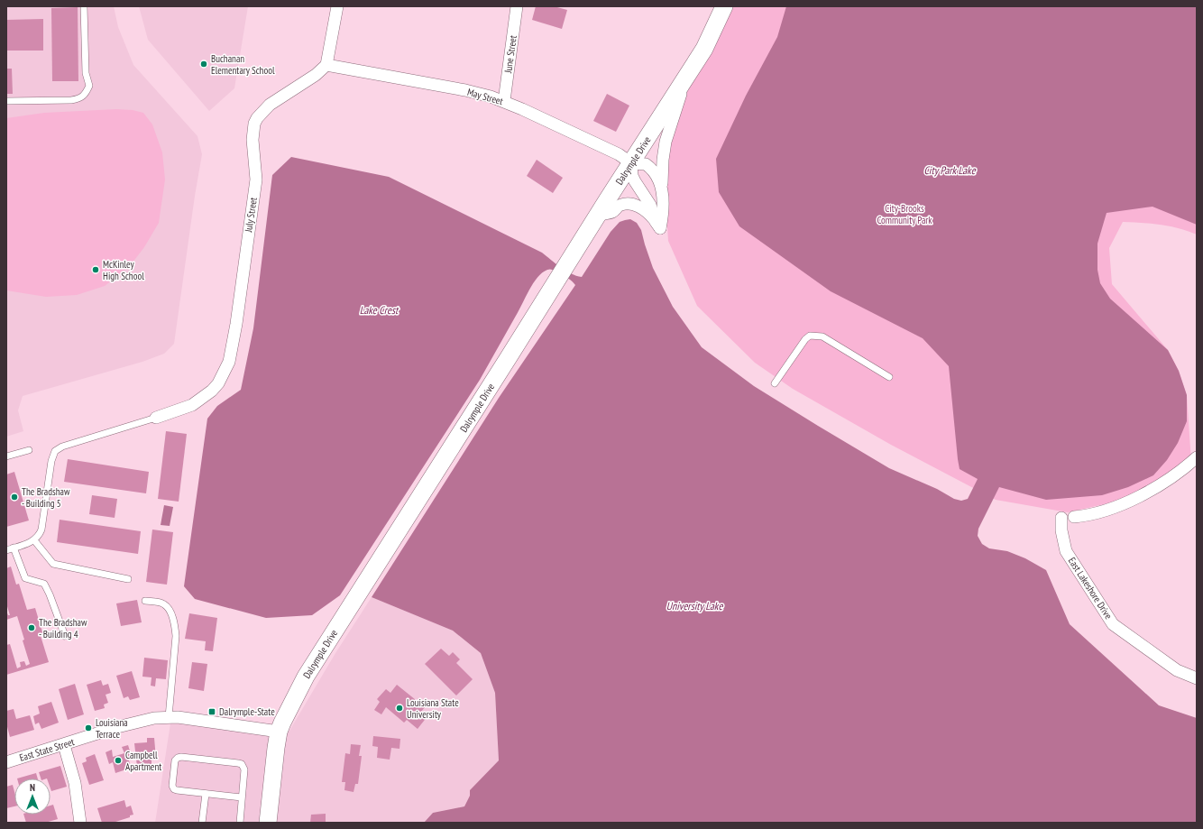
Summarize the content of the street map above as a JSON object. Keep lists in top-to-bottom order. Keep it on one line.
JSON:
{"streets":{"street":["June Street","May Street","Dalrymple Drive","July Street","East Lakeshore Drive","East State Street"]},"crossings":[["June Street","May Street"],["May Street","Dalrymple Drive"],["May Street","July Street"],["Dalrymple Drive","East State Street"]],"water":["City Park Lake","Lake Crest","University Lake"],"parks":["City-Brooks Community Park"],"places":{"other":["Buchanan Elementary School","McKinley High School","The Bradshaw - Building 5","The Bradshaw - Building 4","Louisiana State University","Louisiana Terrace","Campbell Apartment"],"transit":["Dalrymple-State"]},"north":"top"}
